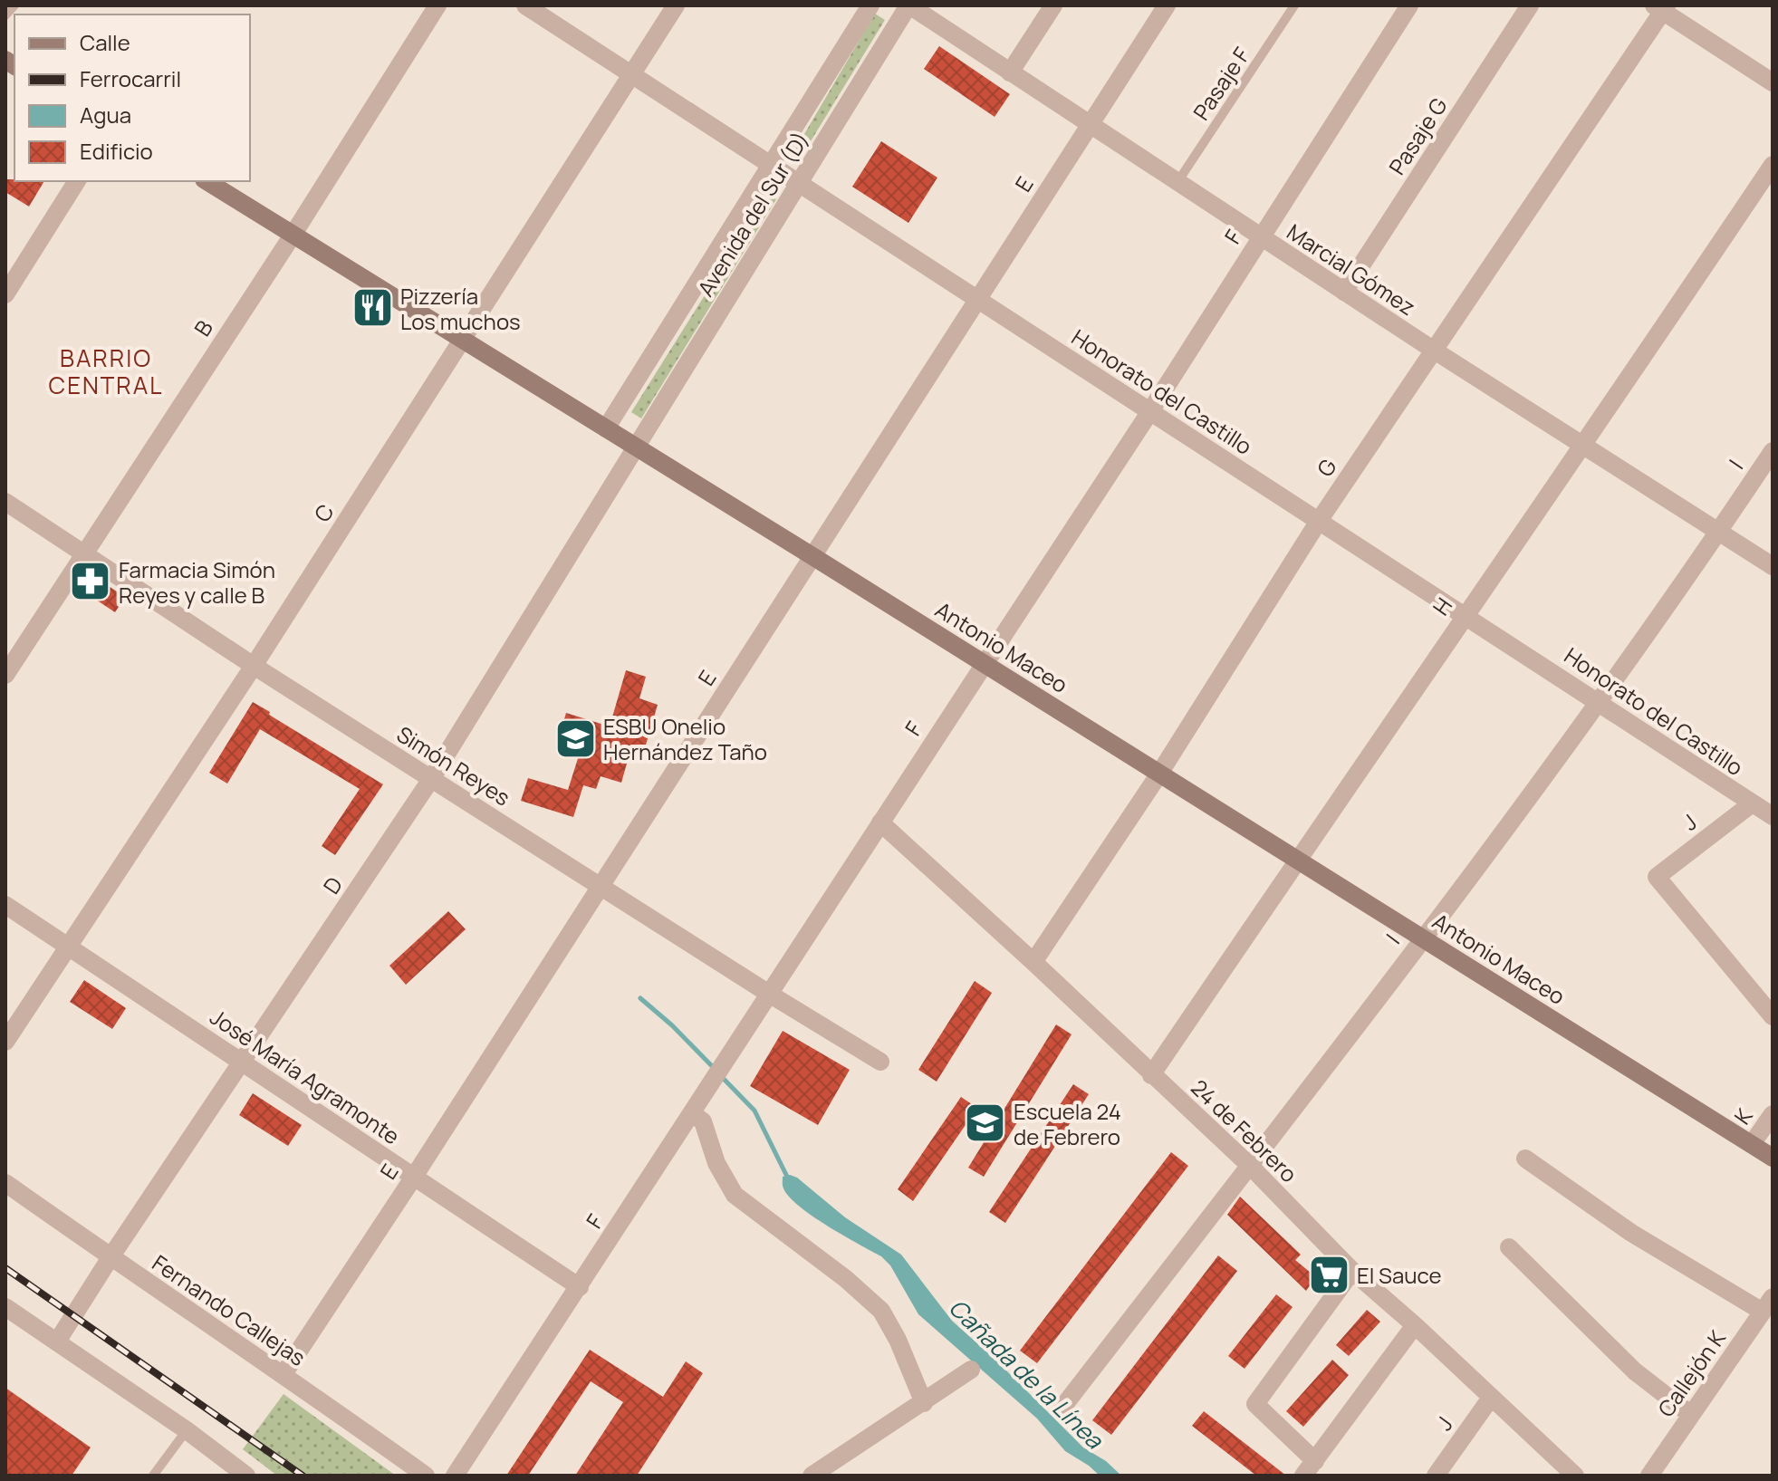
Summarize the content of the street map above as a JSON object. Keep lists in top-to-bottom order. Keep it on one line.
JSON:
{"streets":{"main road":["Antonio Maceo"],"street":["Pasaje G","E","Avenida del Sur (D)","F","Marcial Gómez","B","Honorato del Castillo","I","G","C","H","Simón Reyes","J","D","José María Agramonte","K","24 de Febrero","Fernando Callejas","Callejón K"],"lane":["Pasaje F"]},"crossings":[["Pasaje F","Marcial Gómez"],["Pasaje G","Marcial Gómez"],["E","Marcial Gómez"],["E","Honorato del Castillo"],["E","Antonio Maceo"],["E","Simón Reyes"],["E","José María Agramonte"],["E","Fernando Callejas"],["Avenida del Sur (D)","Marcial Gómez"],["Avenida del Sur (D)","Honorato del Castillo"],["Avenida del Sur (D)","Antonio Maceo"],["Avenida del Sur (D)","D"],["F","Marcial Gómez"],["F","Honorato del Castillo"],["F","Antonio Maceo"],["F","Simón Reyes"],["F","José María Agramonte"],["F","24 de Febrero"],["Marcial Gómez","I"],["Marcial Gómez","G"],["Marcial Gómez","H"],["B","Antonio Maceo"],["B","Simón Reyes"],["Honorato del Castillo","I"],["Honorato del Castillo","G"],["Honorato del Castillo","C"],["Honorato del Castillo","H"],["Honorato del Castillo","J"],["I","Antonio Maceo"],["I","24 de Febrero"],["G","Antonio Maceo"],["G","24 de Febrero"],["C","Antonio Maceo"],["C","Simón Reyes"],["C","José María Agramonte"],["H","Antonio Maceo"],["H","24 de Febrero"],["Antonio Maceo","D"],["Antonio Maceo","K"],["Simón Reyes","D"],["J","24 de Febrero"],["D","José María Agramonte"],["D","Fernando Callejas"]],"districts":["BARRIO CENTRAL"],"water":["Cañada de la Línea"],"places":{"restaurant":["Pizzería Los muchos"],"pharmacy":["Farmacia Simón Reyes y calle B"],"school or university":["ESBU Onelio Hernández Taño","Escuela 24 de Febrero"],"supermarket":["El Sauce"]},"legend":["Calle","Ferrocarril","Agua","Edificio"]}
